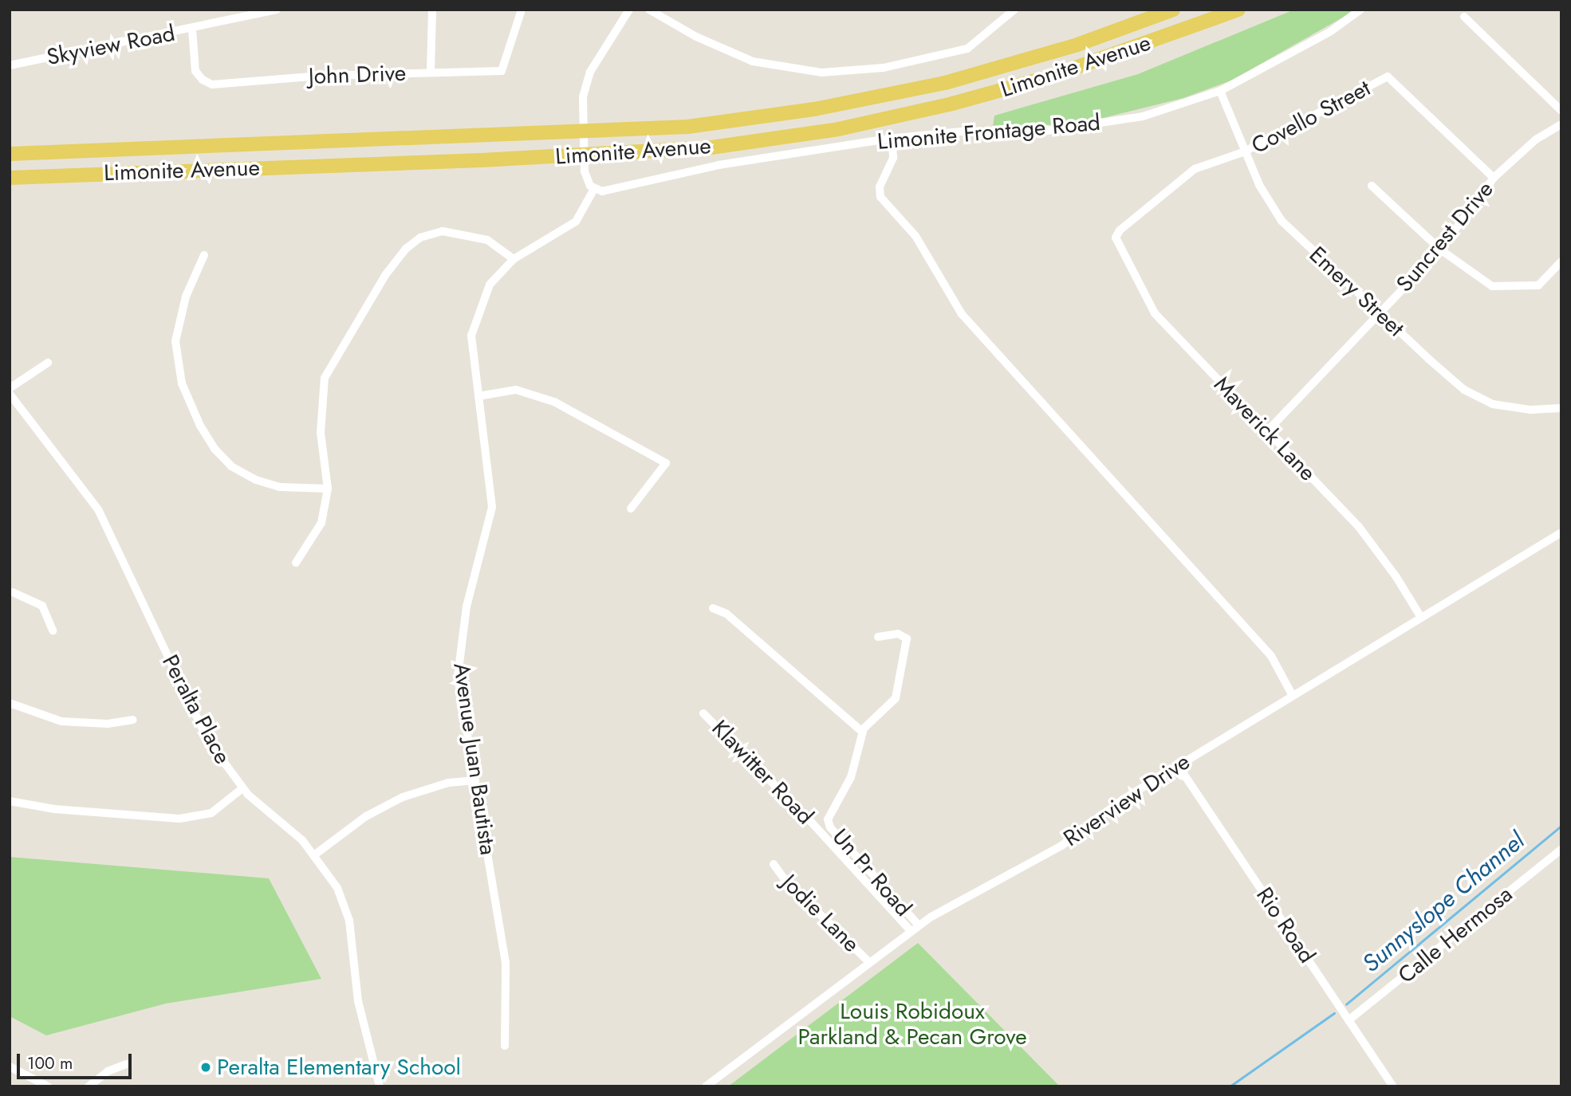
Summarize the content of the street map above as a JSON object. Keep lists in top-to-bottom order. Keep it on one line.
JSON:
{"streets":{"main road":["Limonite Avenue"],"street":["Skyview Road","John Drive","Covello Street","Limonite Frontage Road","Suncrest Drive","Emery Street","Maverick Lane","Peralta Place","Avenue Juan Bautista","Klawitter Road","Riverview Drive","Un Pr Road","Jodie Lane","Rio Road","Calle Hermosa"]},"crossings":[["Skyview Road","John Drive"],["Covello Street","Suncrest Drive"],["Covello Street","Emery Street"],["Covello Street","Maverick Lane"],["Limonite Frontage Road","Emery Street"],["Limonite Frontage Road","Avenue Juan Bautista"],["Suncrest Drive","Emery Street"],["Suncrest Drive","Maverick Lane"],["Maverick Lane","Riverview Drive"],["Klawitter Road","Riverview Drive"],["Riverview Drive","Un Pr Road"],["Riverview Drive","Jodie Lane"],["Riverview Drive","Rio Road"],["Rio Road","Calle Hermosa"]],"water":["Sunnyslope Channel"],"parks":["Louis Robidoux Parkland & Pecan Grove"],"places":["Peralta Elementary School"],"scale_bar":"100 m"}
